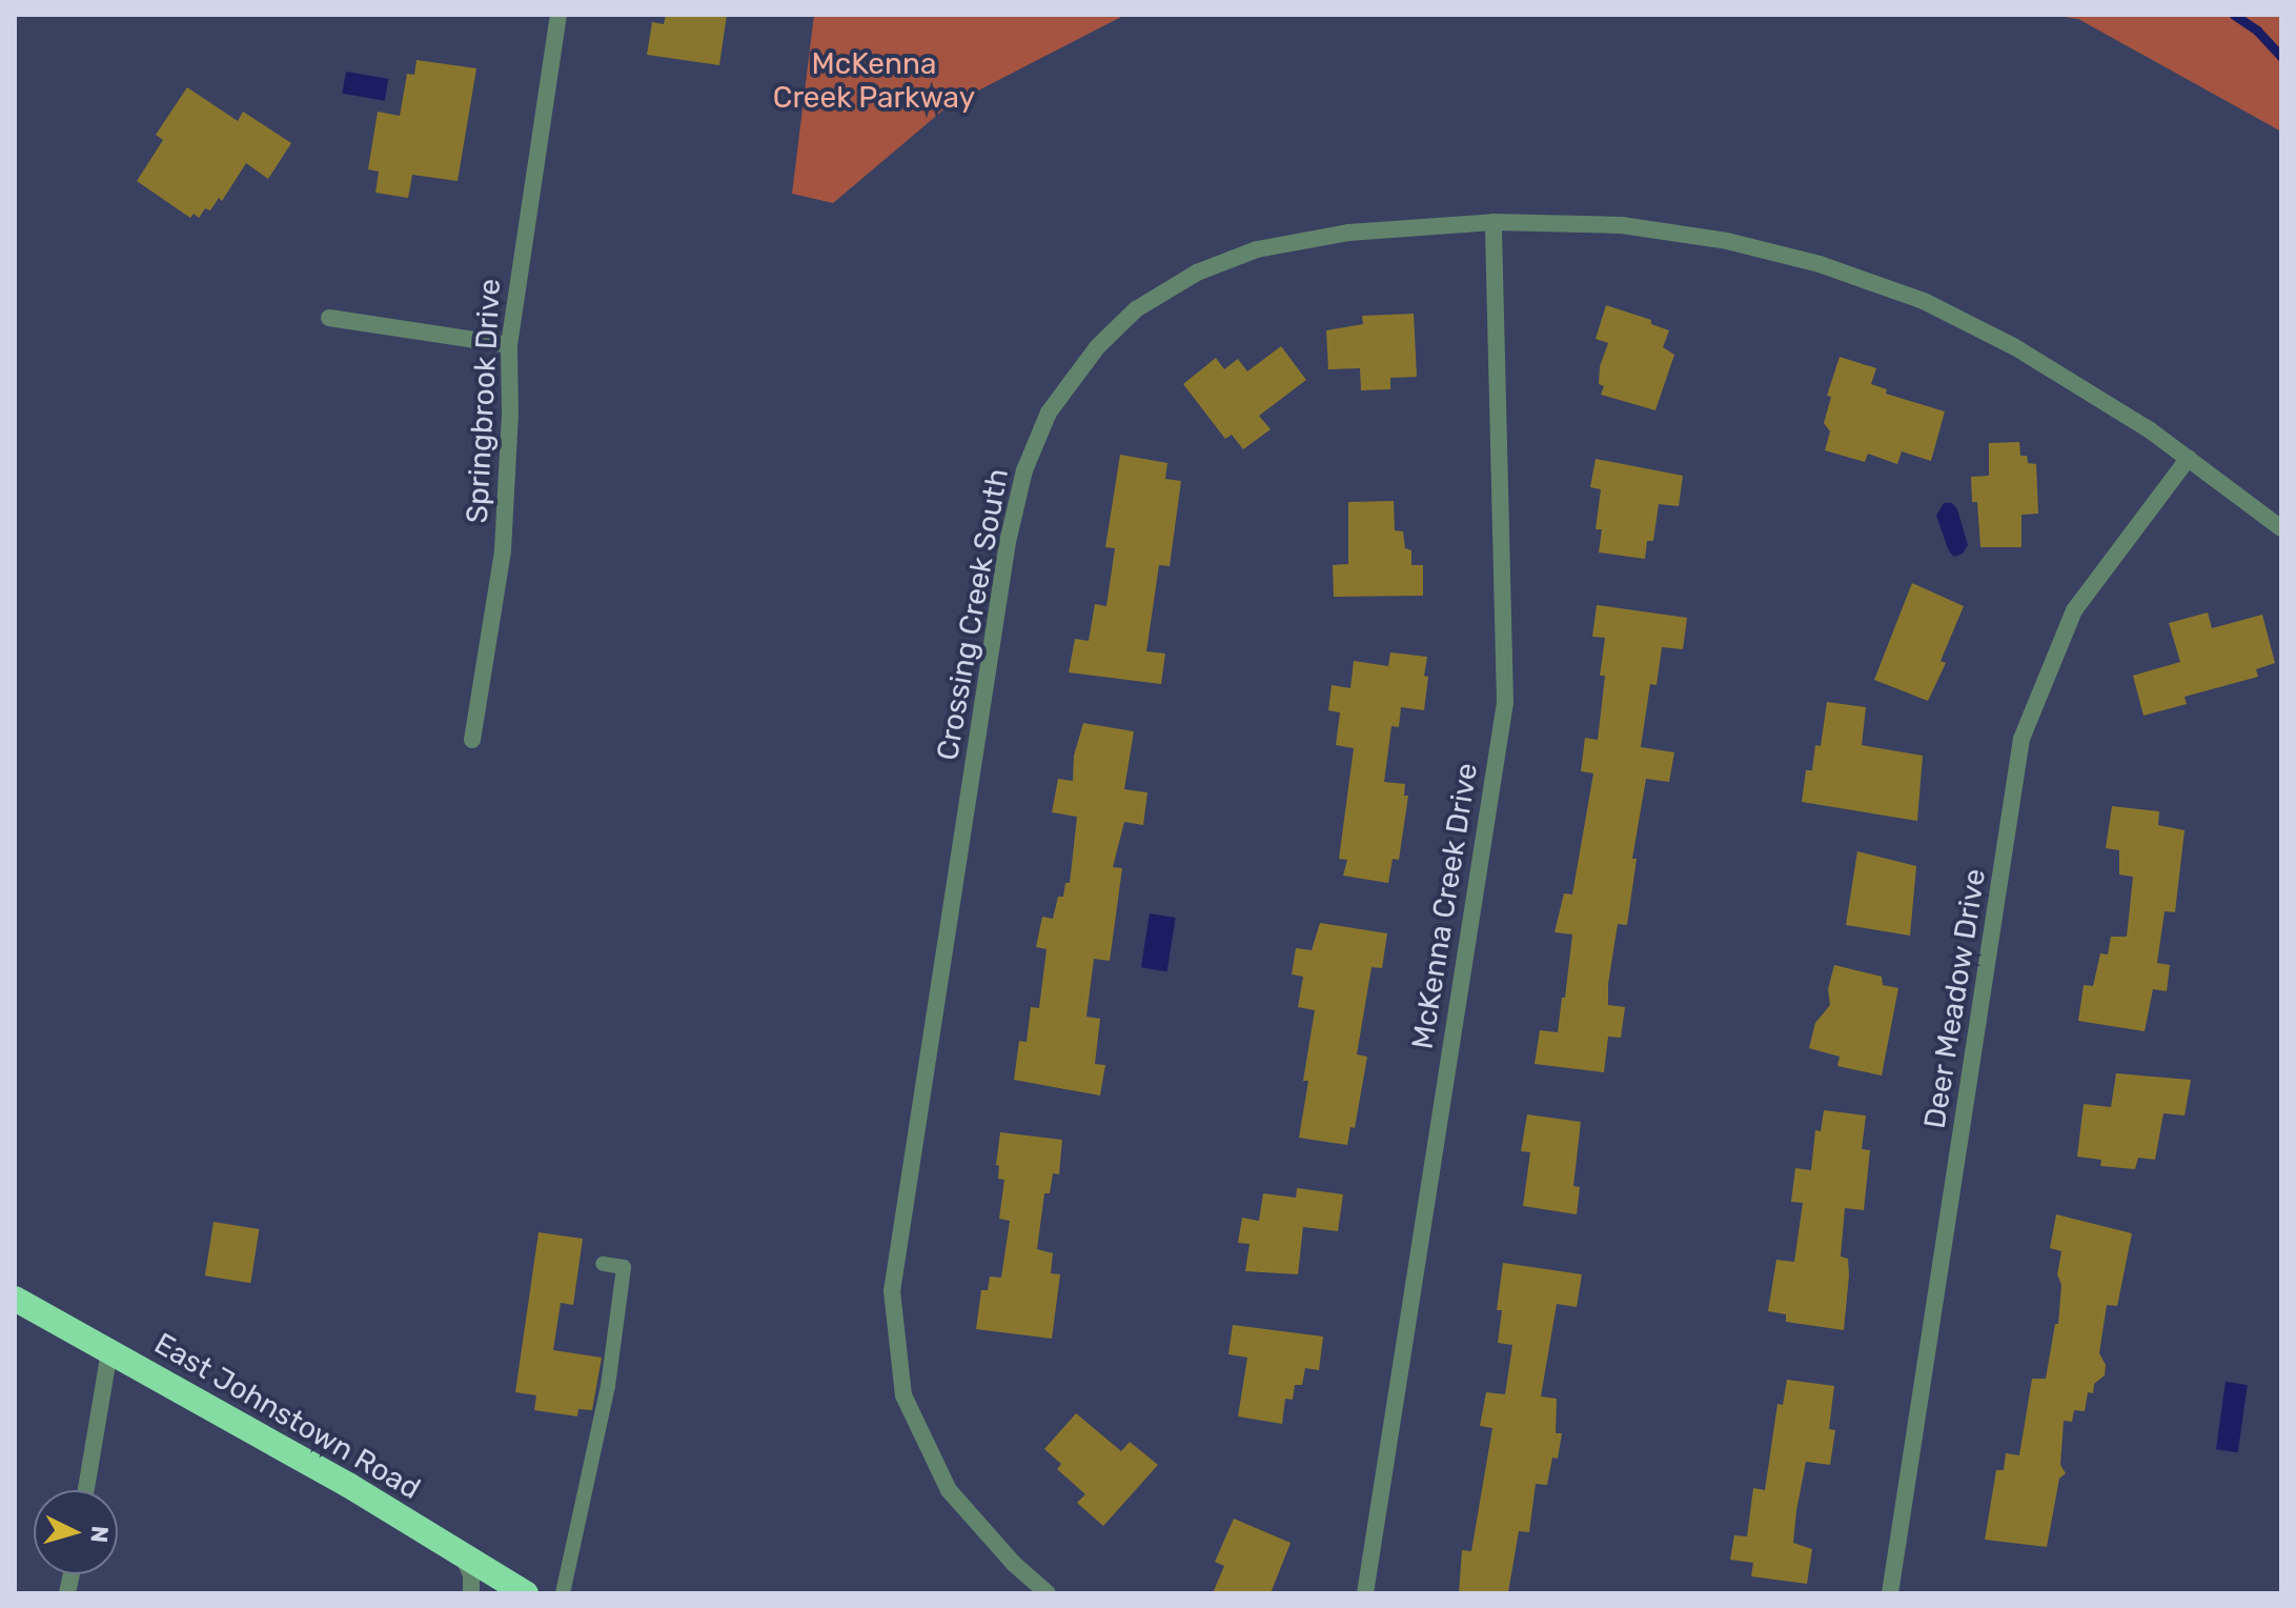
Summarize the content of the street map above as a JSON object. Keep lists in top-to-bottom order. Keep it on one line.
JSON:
{"streets":{"highway":["East Johnstown Road"],"street":["Springbrook Drive","Crossing Creek South","McKenna Creek Drive","Deer Meadow Drive"]},"crossings":[["Crossing Creek South","McKenna Creek Drive"],["Crossing Creek South","Deer Meadow Drive"]],"parks":["McKenna Creek Parkway"],"north":"right"}
